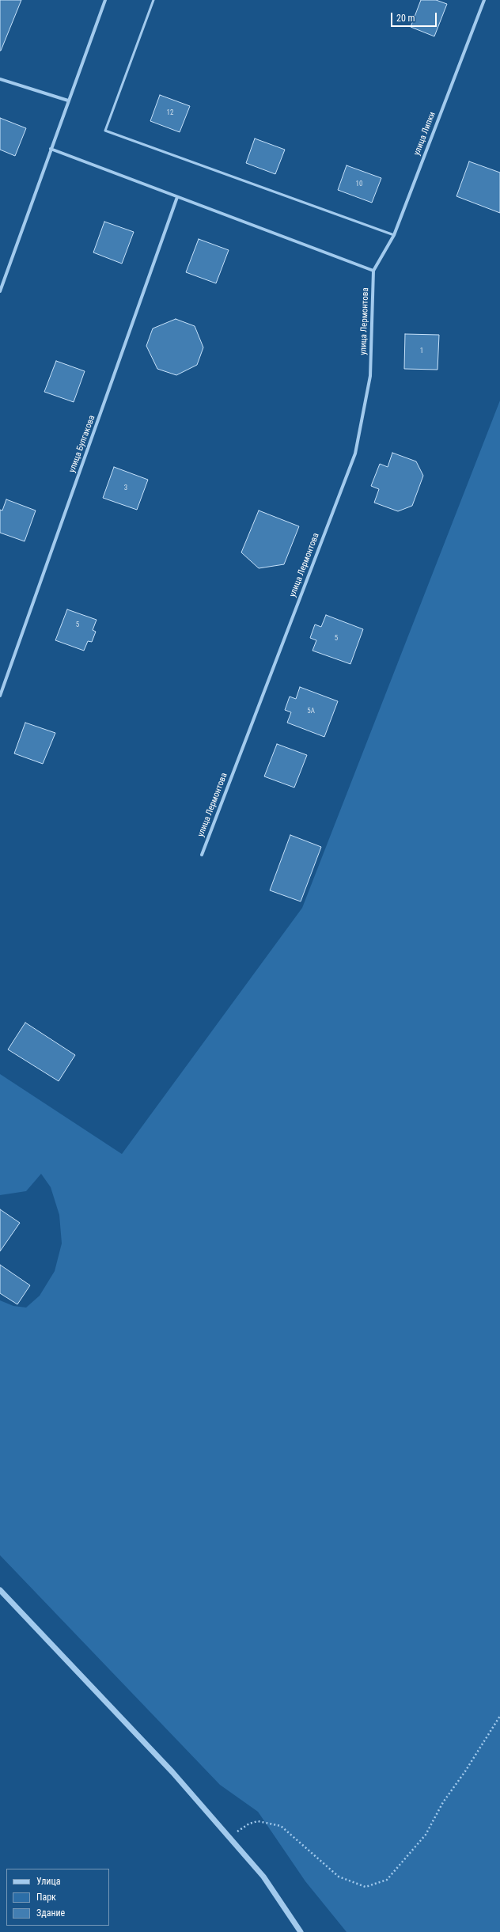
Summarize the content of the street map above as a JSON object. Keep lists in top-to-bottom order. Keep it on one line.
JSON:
{"streets":{"street":["улица Липки","улица Лермонтова","улица Булгакова"]},"crossings":[["улица Липки","улица Лермонтова"]],"house_numbers":["12","10","1","3","5","5","5А"],"legend":["Улица","Парк","Здание"],"scale_bar":"20 m"}
